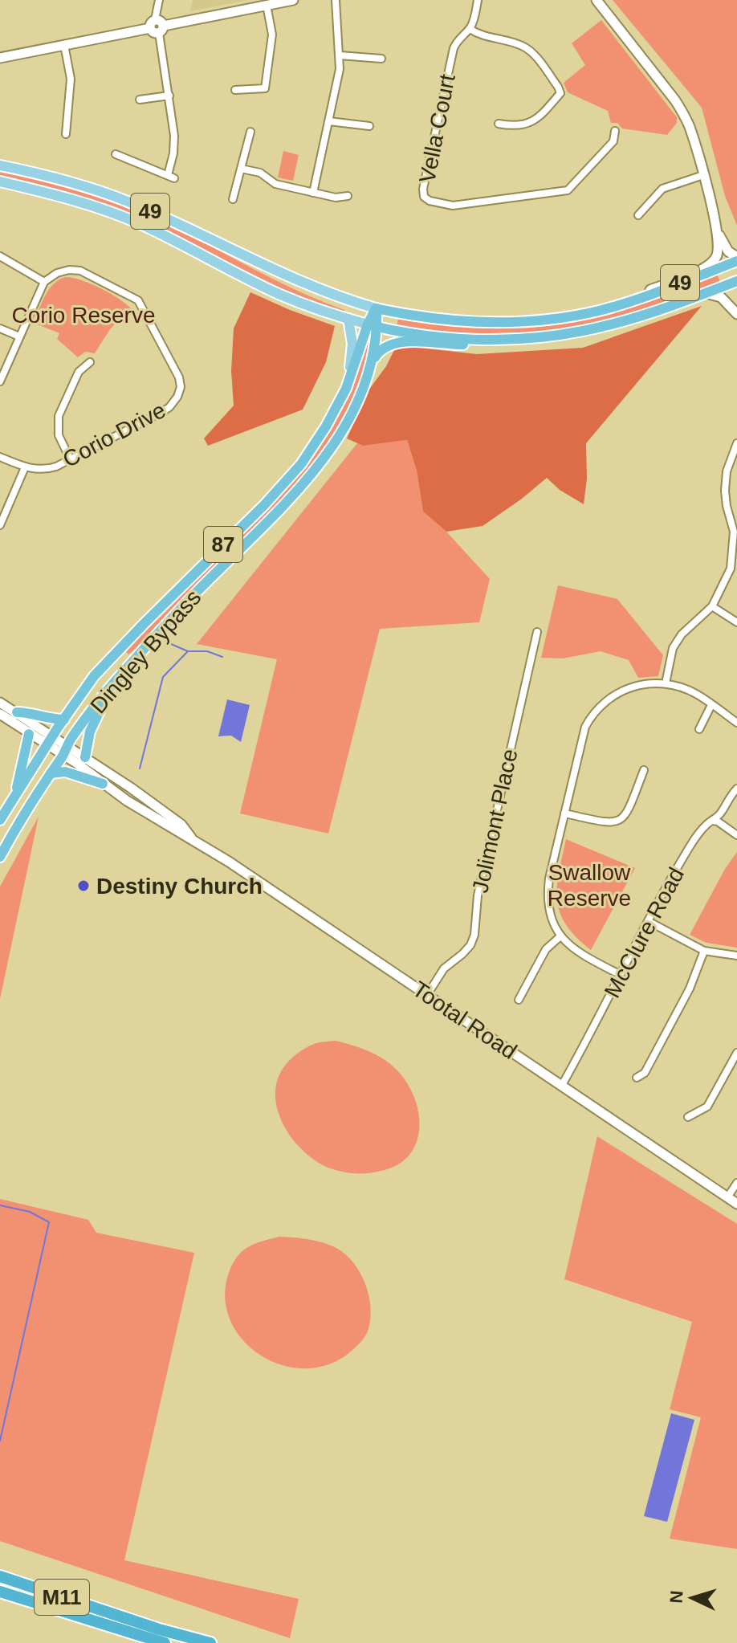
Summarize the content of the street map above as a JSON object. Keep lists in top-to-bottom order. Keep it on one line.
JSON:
{"streets":{"highway":["49","87","Dingley Bypass","M11"],"main road":["Tootal Road"],"street":["Vella Court","Corio Drive","Jolimont Place","McClure Road"]},"crossings":[["49","87"],["49","Dingley Bypass"],["87","Dingley Bypass"],["Dingley Bypass","Tootal Road"],["Jolimont Place","Tootal Road"],["McClure Road","Tootal Road"]],"parks":["Corio Reserve","Swallow Reserve"],"places":["Destiny Church"],"north":"left"}
